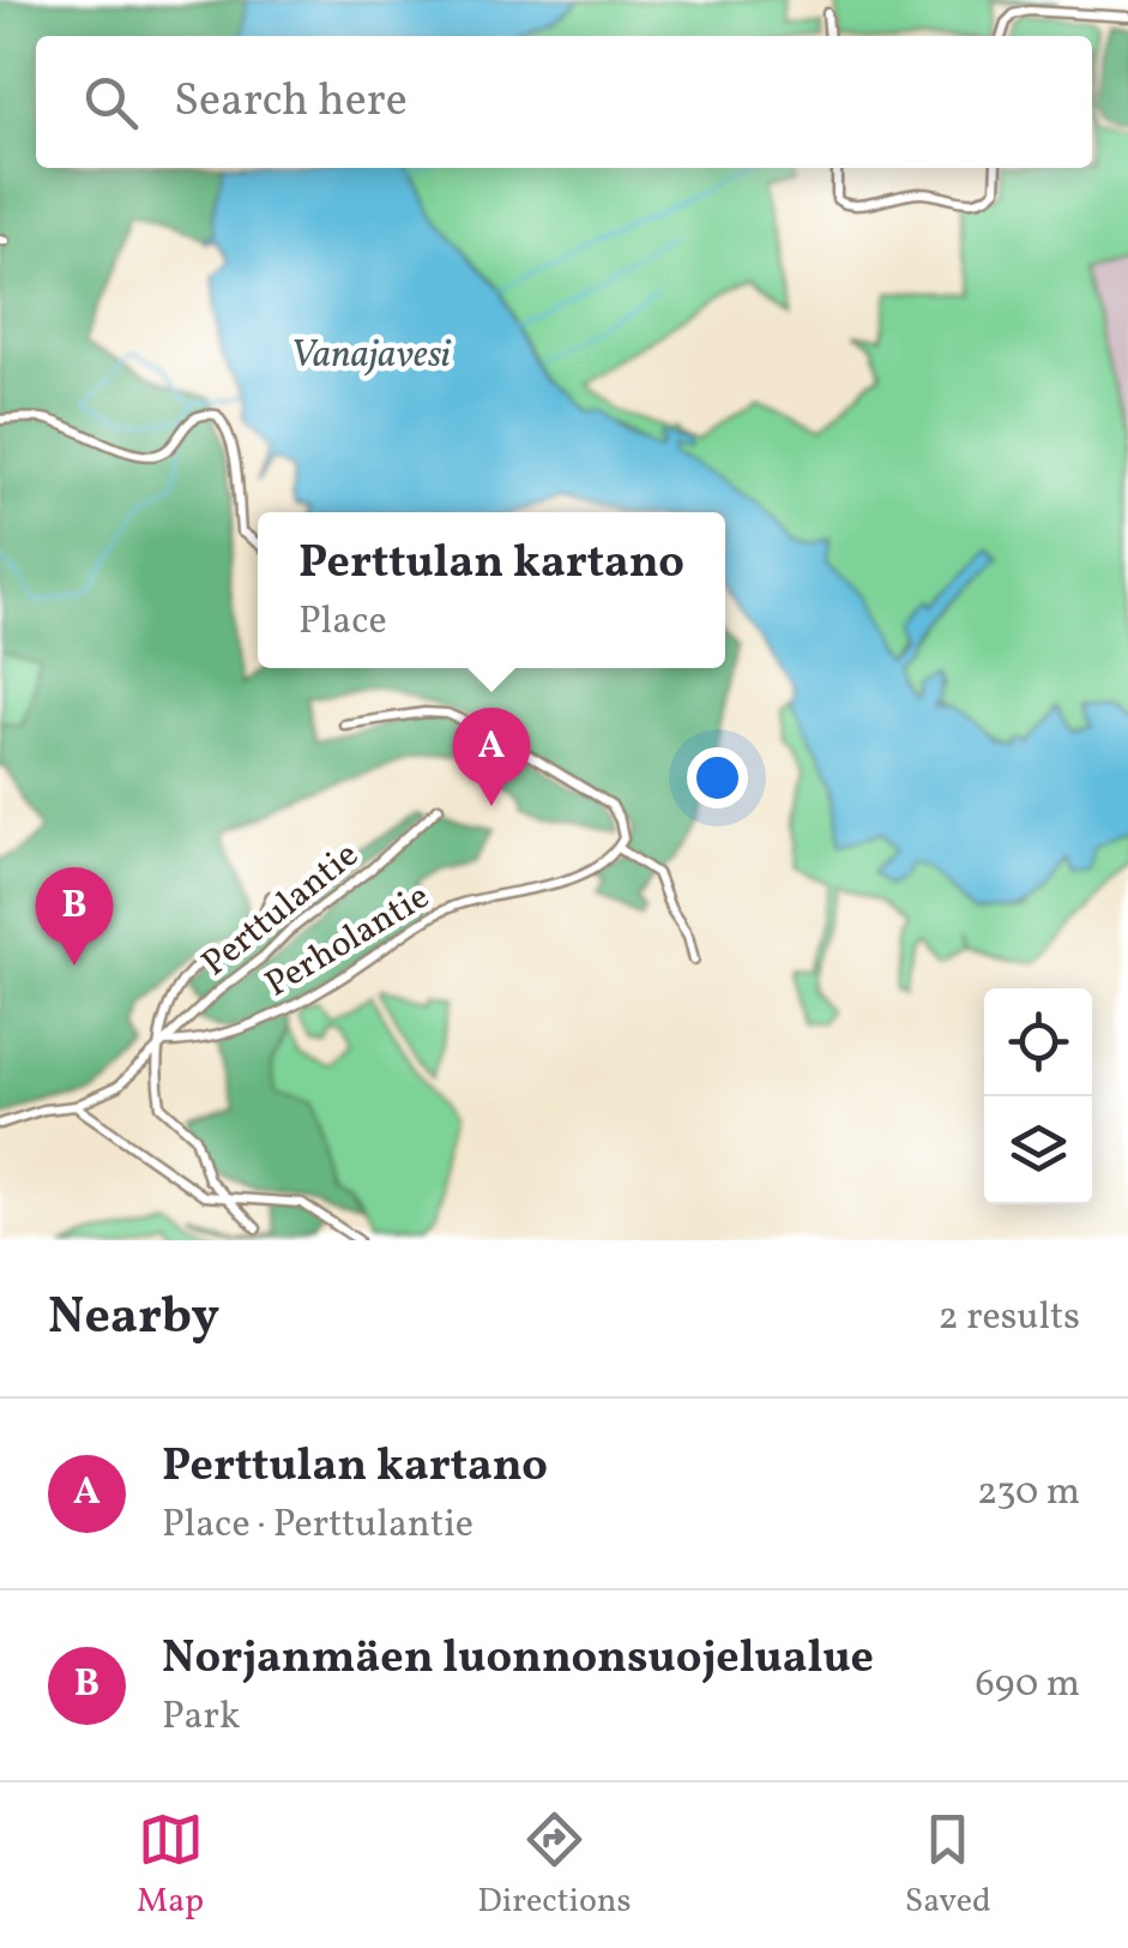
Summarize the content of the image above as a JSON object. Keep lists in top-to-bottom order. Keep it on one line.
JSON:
{"streets":{"street":["Perttulantie","Perholantie"]},"crossings":[["Perttulantie","Perholantie"]],"water":["Vanajavesi"],"page":{"search":"Search here","popup":["Perttulan kartano","Place"],"pins":["A","B"],"heading":["Nearby","2 results"],"list":[{"mark":"A","name":"Perttulan kartano","note":"Place · Perttulantie","value":"230 m"},{"mark":"B","name":"Norjanmäen luonnonsuojelualue","note":"Park","value":"690 m"}],"nav":["Map","Directions","Saved"]}}
